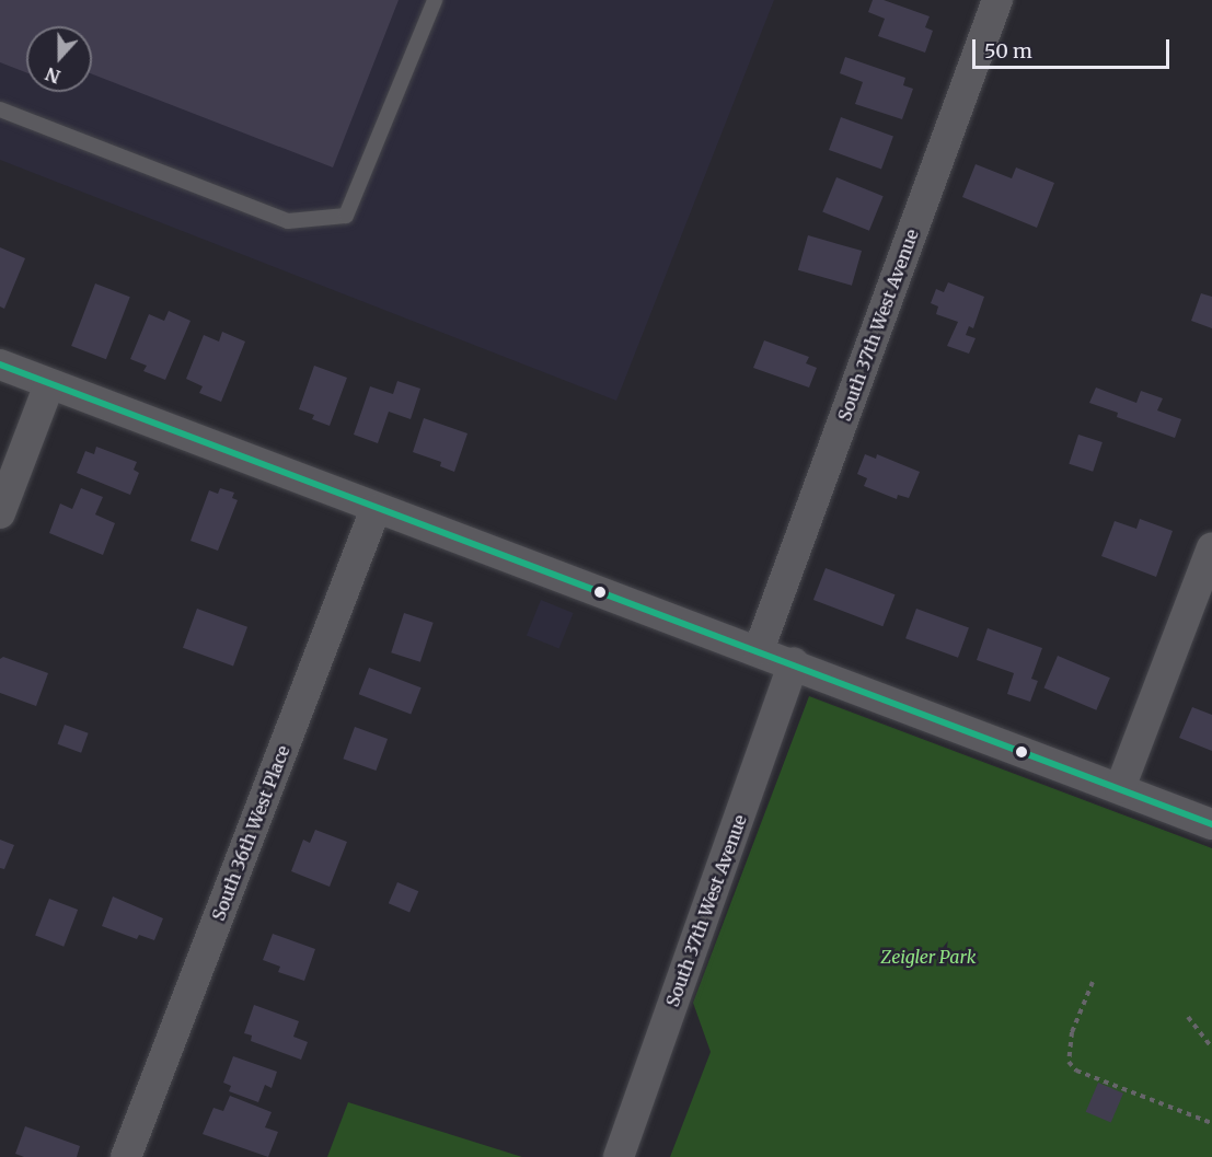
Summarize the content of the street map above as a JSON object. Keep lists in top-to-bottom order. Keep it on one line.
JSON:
{"streets":{"street":["South 37th West Avenue","South 36th West Place"]},"parks":["Zeigler Park"],"scale_bar":"50 m","north":"bottom"}
